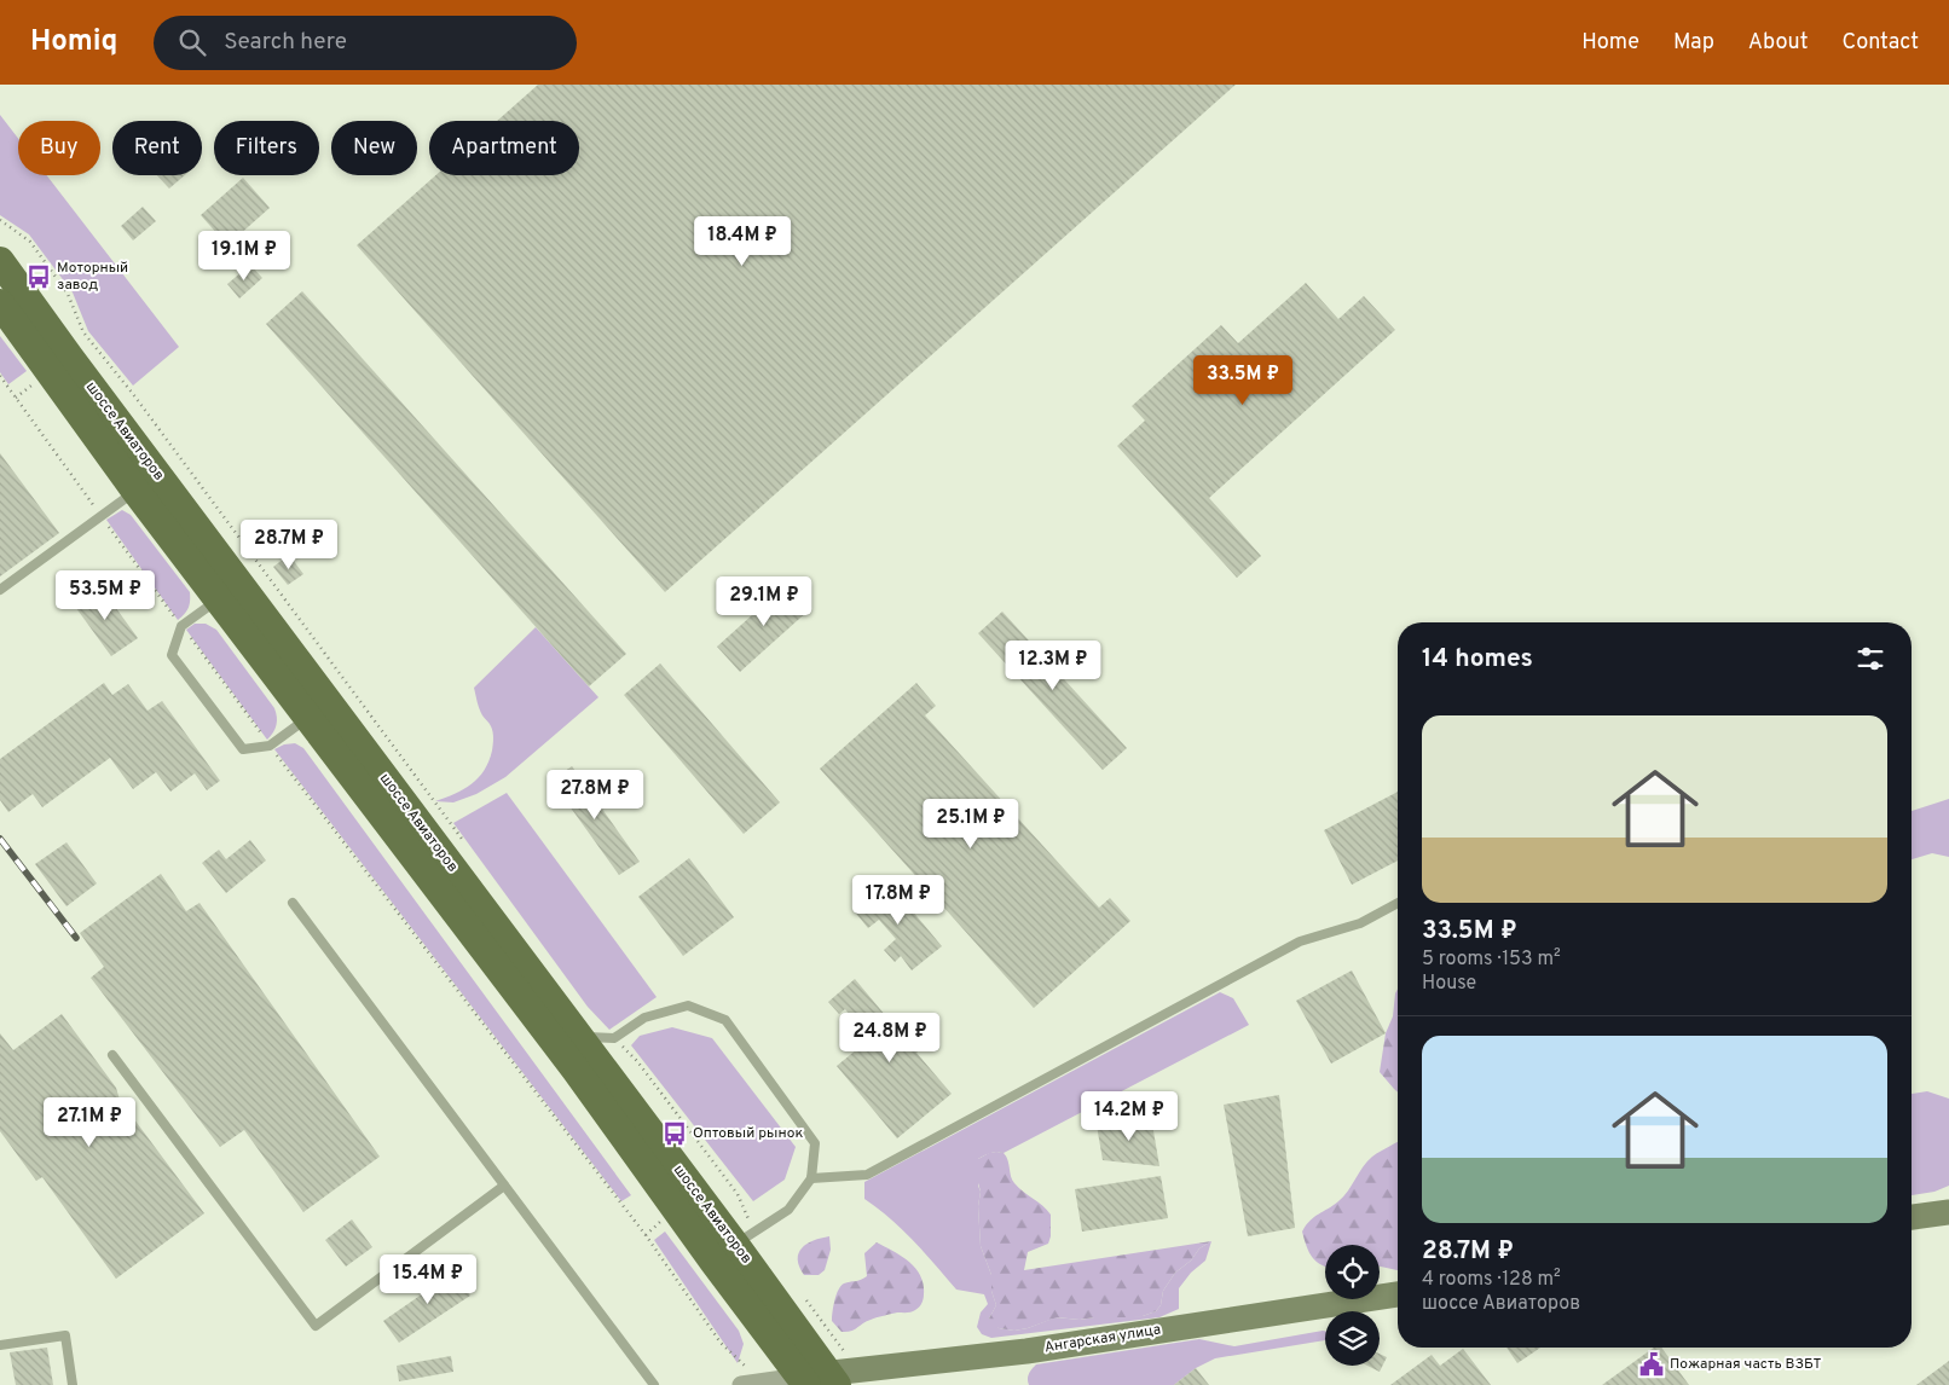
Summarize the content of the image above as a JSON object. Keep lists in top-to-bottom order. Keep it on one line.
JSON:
{"streets":{"main road":["шоссе Авиаторов","Ангарская улица"]},"crossings":[["шоссе Авиаторов","Ангарская улица"]],"places":{"bus stop":["Моторный завод","Оптовый рынок"],"public building":["Пожарная часть ВЗБТ"]},"page":{"header":"Homiq","search":"Search here","nav":["Home","Map","About","Contact"],"chip":["Buy","Rent","Filters","New","Apartment"],"price":["18.4M ₽","19.1M ₽","33.5M ₽","28.7M ₽","53.5M ₽","29.1M ₽","12.3M ₽","27.8M ₽","25.1M ₽","17.8M ₽","24.8M ₽","14.2M ₽","27.1M ₽","15.4M ₽"],"heading":"14 homes","list":[{"name":"33.5M ₽","note":"5 rooms · 153 m² · House"},{"name":"28.7M ₽","note":"4 rooms · 128 m² · шоссе Авиаторов"}]}}
